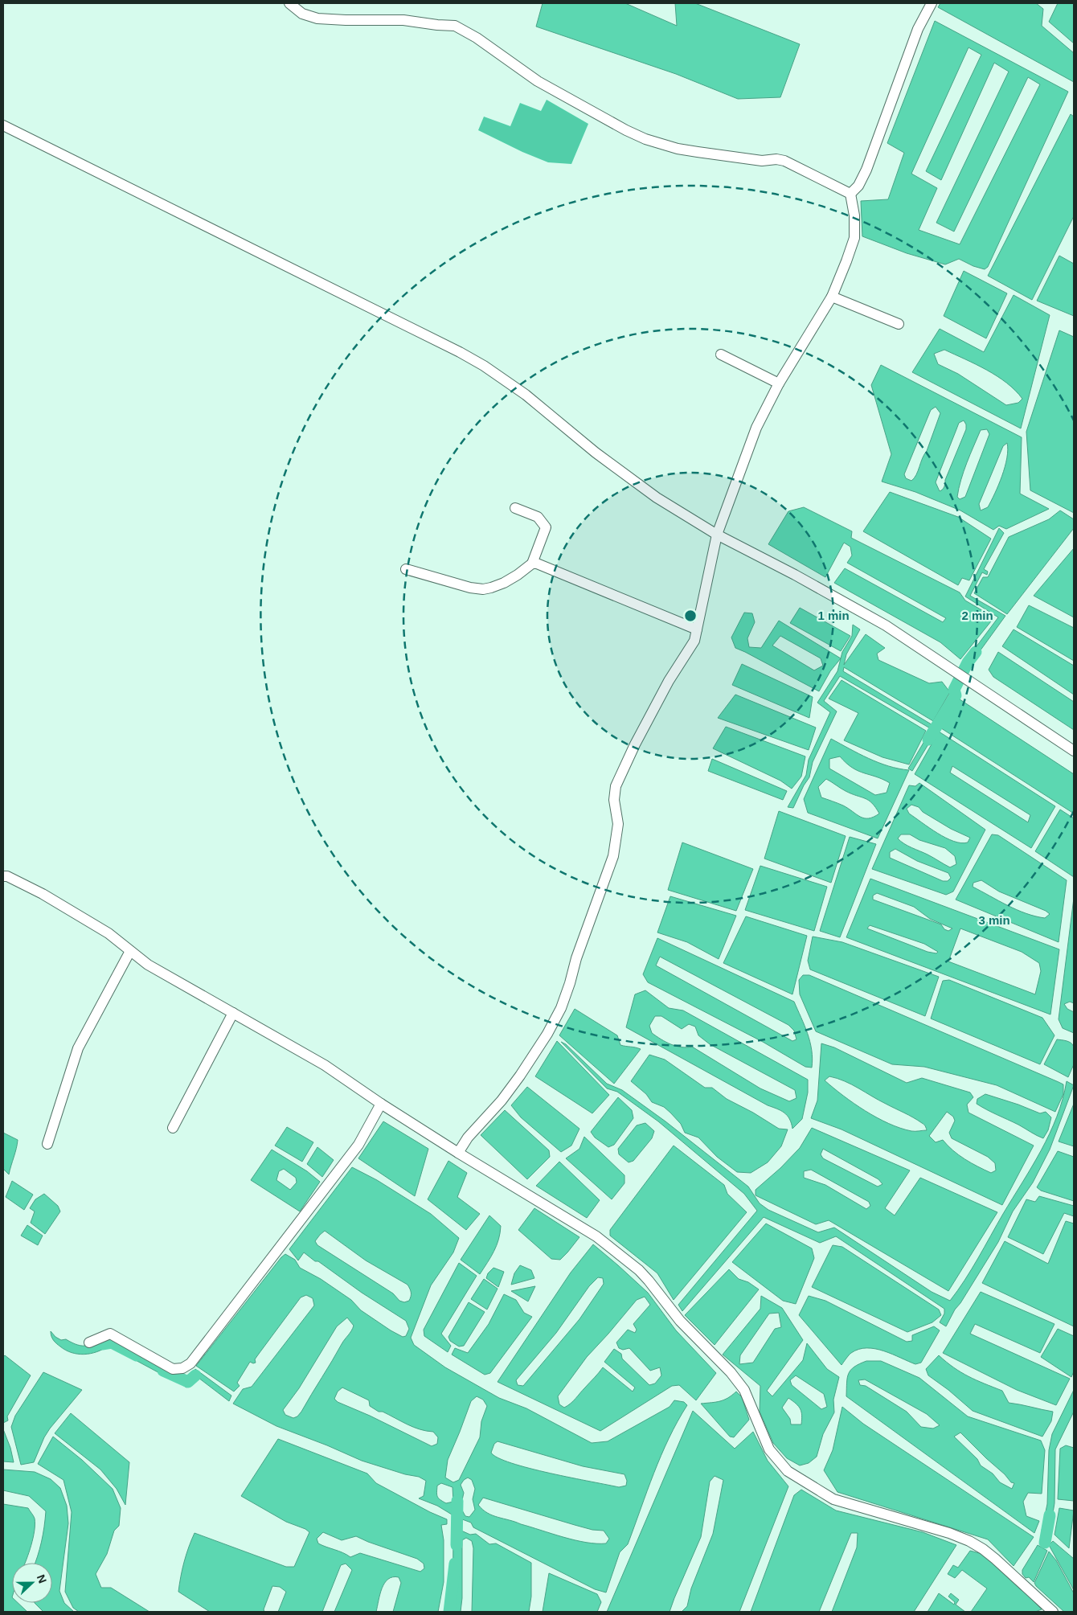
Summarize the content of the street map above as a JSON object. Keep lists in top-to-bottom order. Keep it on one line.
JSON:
{"north":"right","rings":["1 min","2 min","3 min"]}
